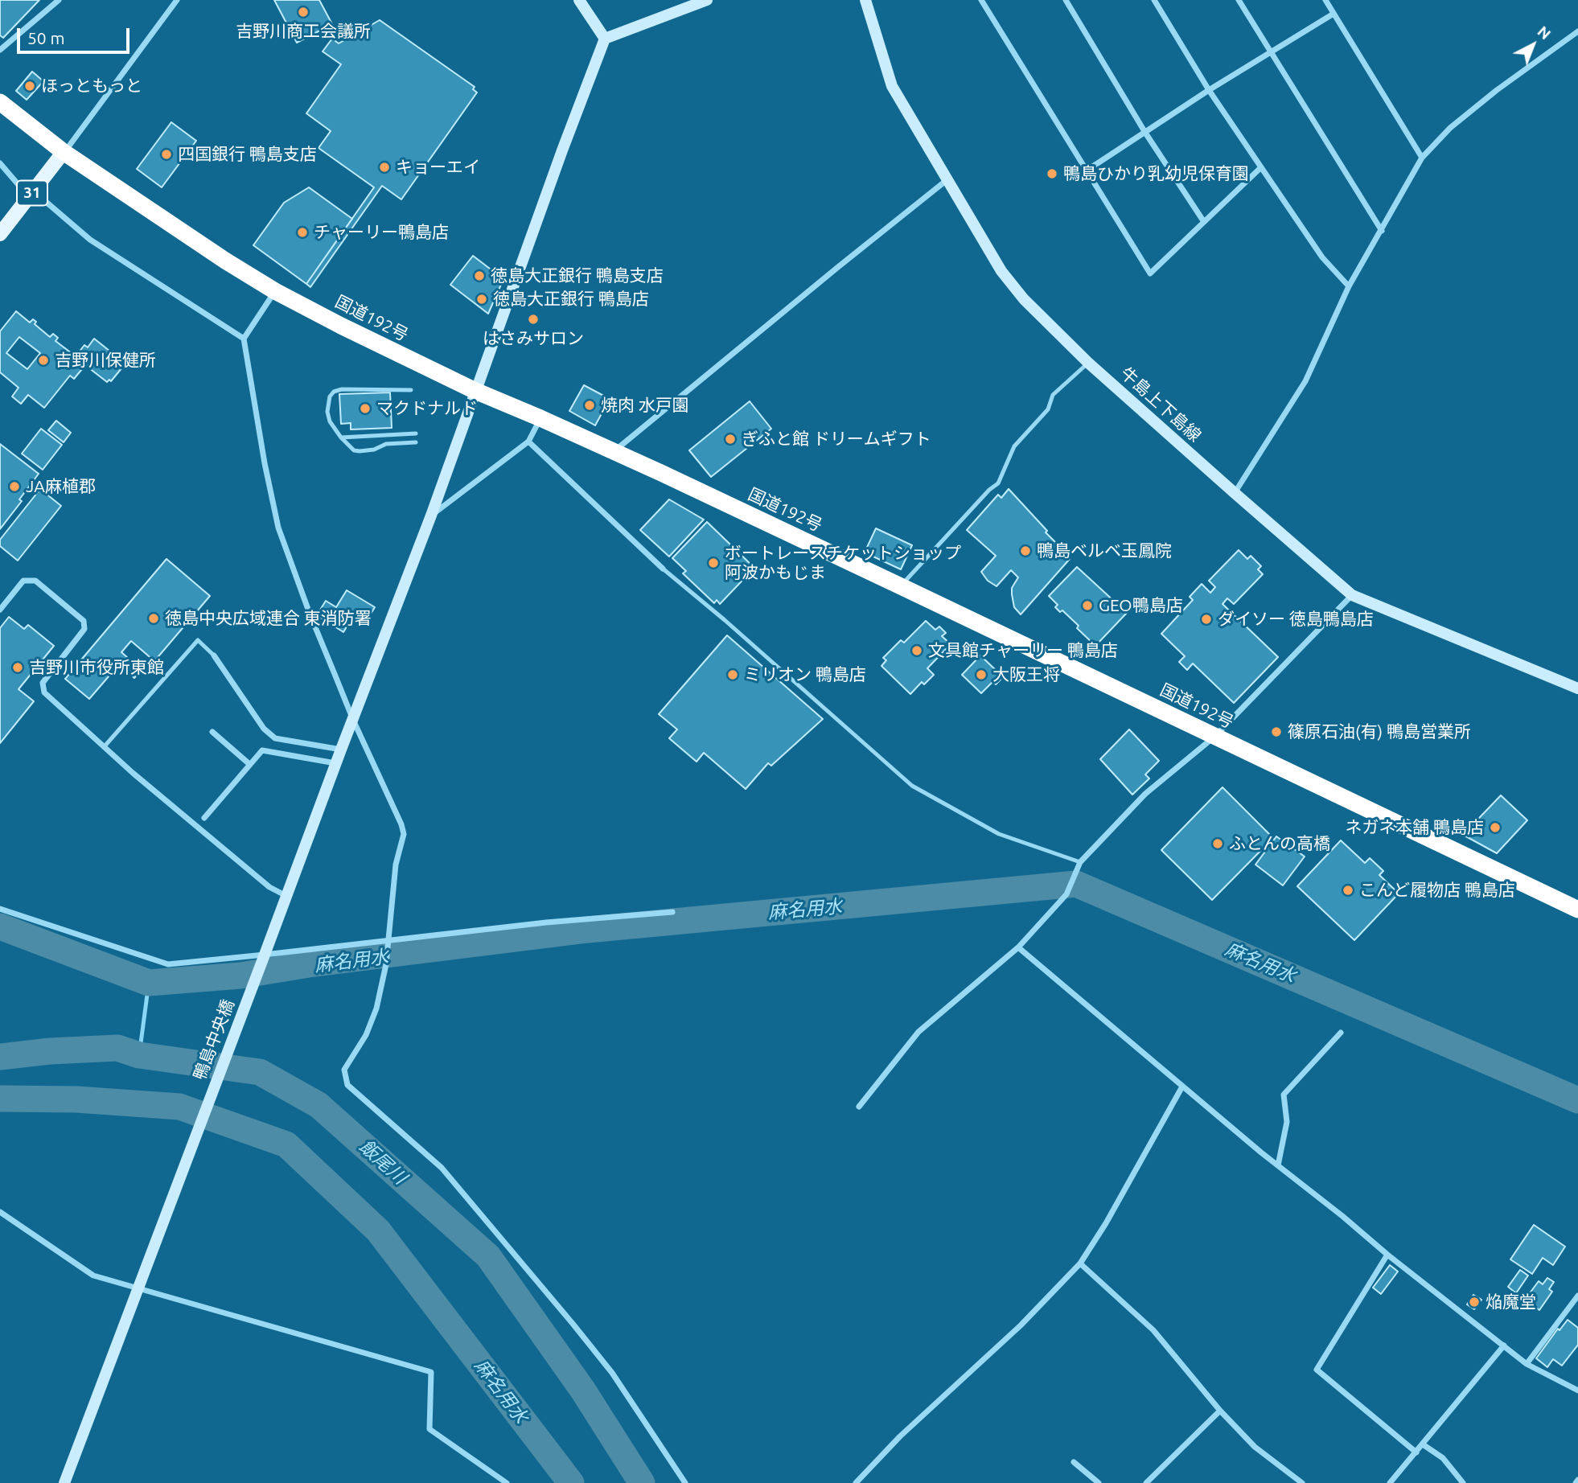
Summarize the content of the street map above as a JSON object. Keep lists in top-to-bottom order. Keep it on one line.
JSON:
{"streets":{"highway":["国道192号"],"main road":["31"],"street":["牛島上下島線","鴨島中央橋"]},"crossings":[["31","国道192号"],["国道192号","鴨島中央橋"]],"water":["麻名用水","飯尾川"],"places":["吉野川商工会議所","ほっともっと","四国銀行 鴨島支店","キョーエイ","鴨島ひかり乳幼児保育園","チャーリー鴨島店","徳島大正銀行 鴨島支店","徳島大正銀行 鴨島店","はさみサロン","吉野川保健所","焼肉 水戸園","マクドナルド","ぎふと館 ドリームギフト","JA麻植郡","鴨島ベルベ玉鳳院","ボートレースチケットショップ 阿波かもじま","GEO鴨島店","徳島中央広域連合 東消防署","ダイソー 徳島鴨島店","文具館チャーリー 鴨島店","吉野川市役所東館","ミリオン 鴨島店","大阪王将","篠原石油(有) 鴨島営業所","ネガネ本舗 鴨島店","ふとんの高橋","こんど履物店 鴨島店","焔魔堂"],"scale_bar":"50 m","north":"top right"}
